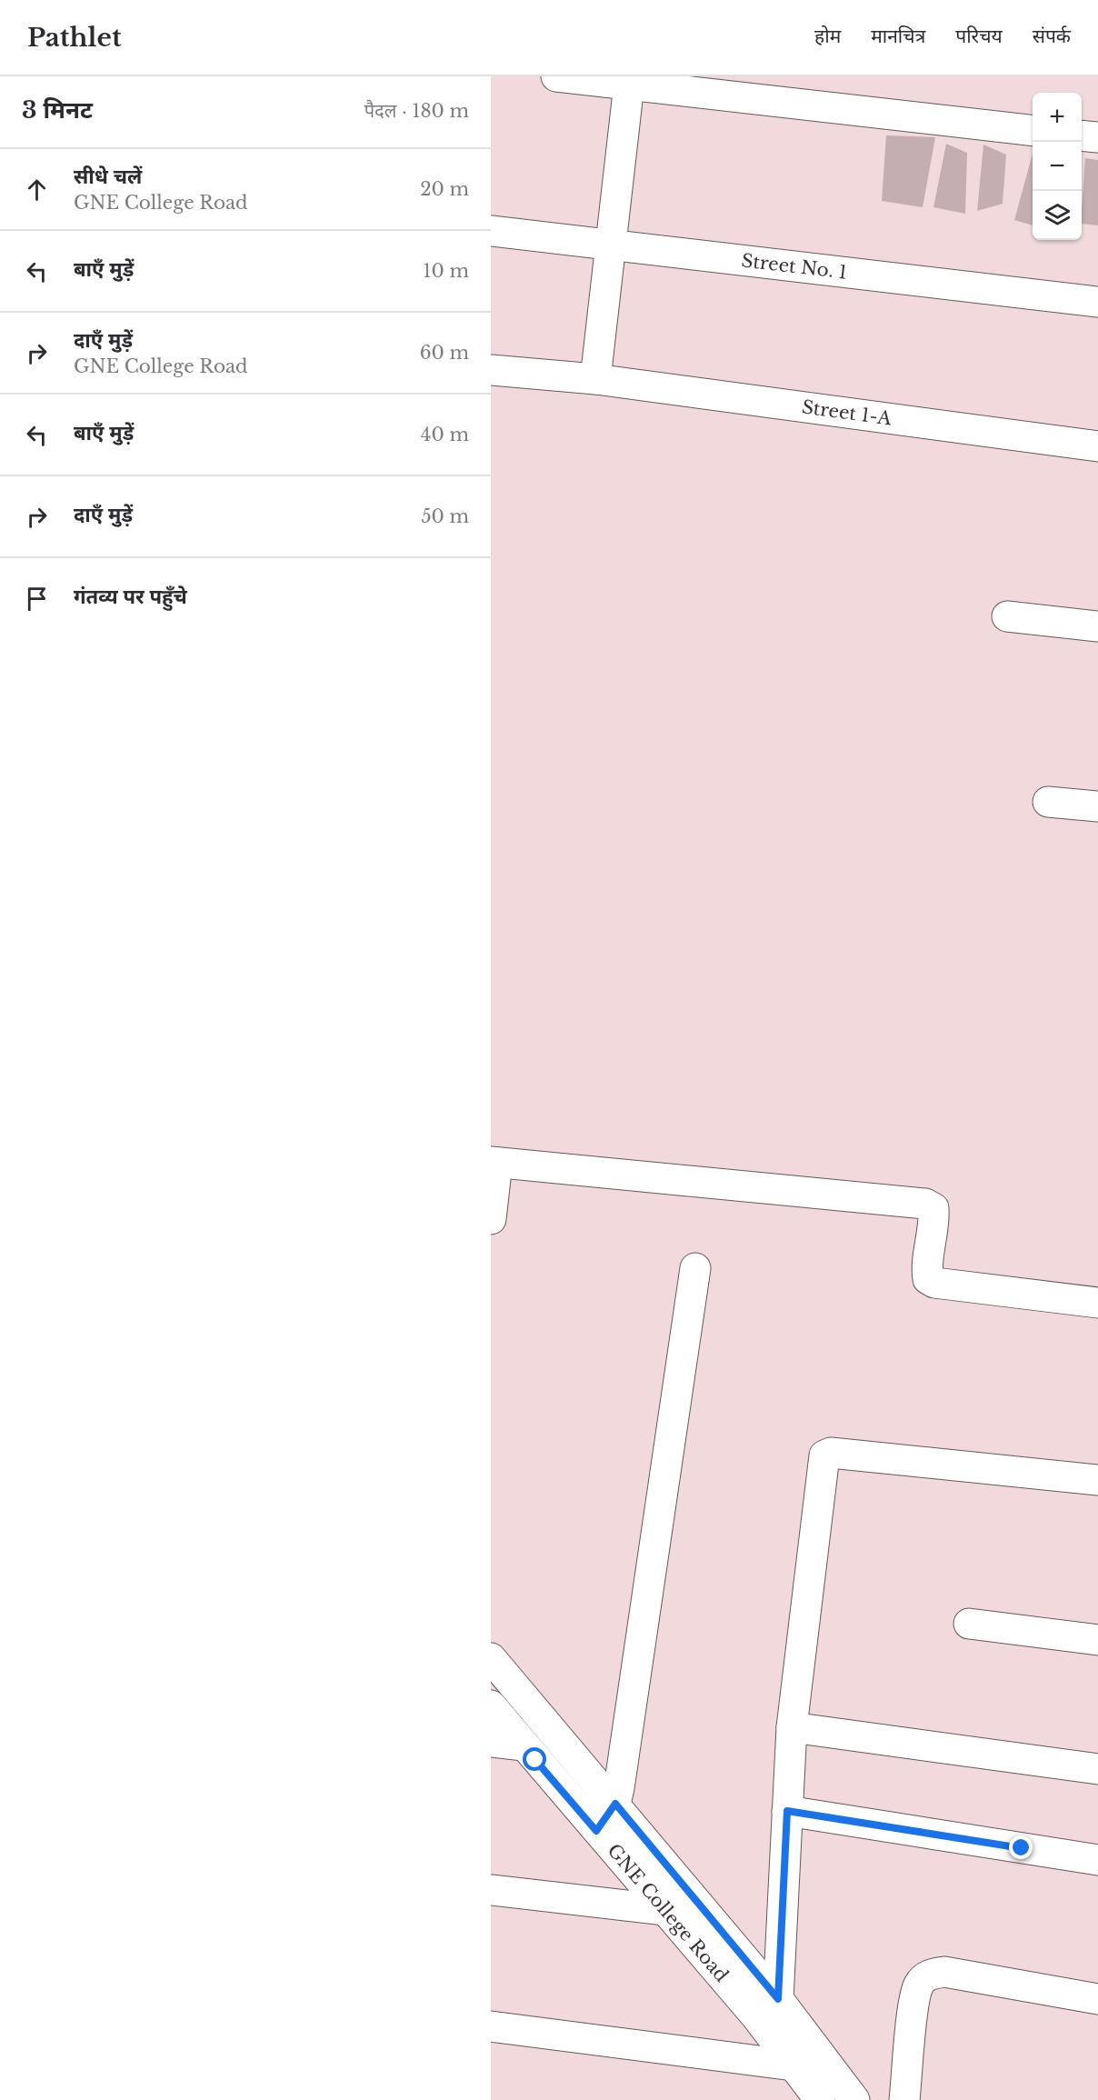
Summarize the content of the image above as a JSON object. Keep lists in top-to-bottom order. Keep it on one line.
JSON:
{"streets":{"street":["Street No. 1","Street 1-A","GNE College Road"]},"page":{"header":"Pathlet","nav":["होम","मानचित्र","परिचय","संपर्क"],"heading":["3 मिनट","पैदल · 180 m"],"map_buttons":["+","−"],"list":[["सीधे चलें","GNE College Road","20 m"],["बाएँ मुड़ें","10 m"],["दाएँ मुड़ें","GNE College Road","60 m"],["बाएँ मुड़ें","40 m"],["दाएँ मुड़ें","50 m"],"गंतव्य पर पहुँचे"]}}
